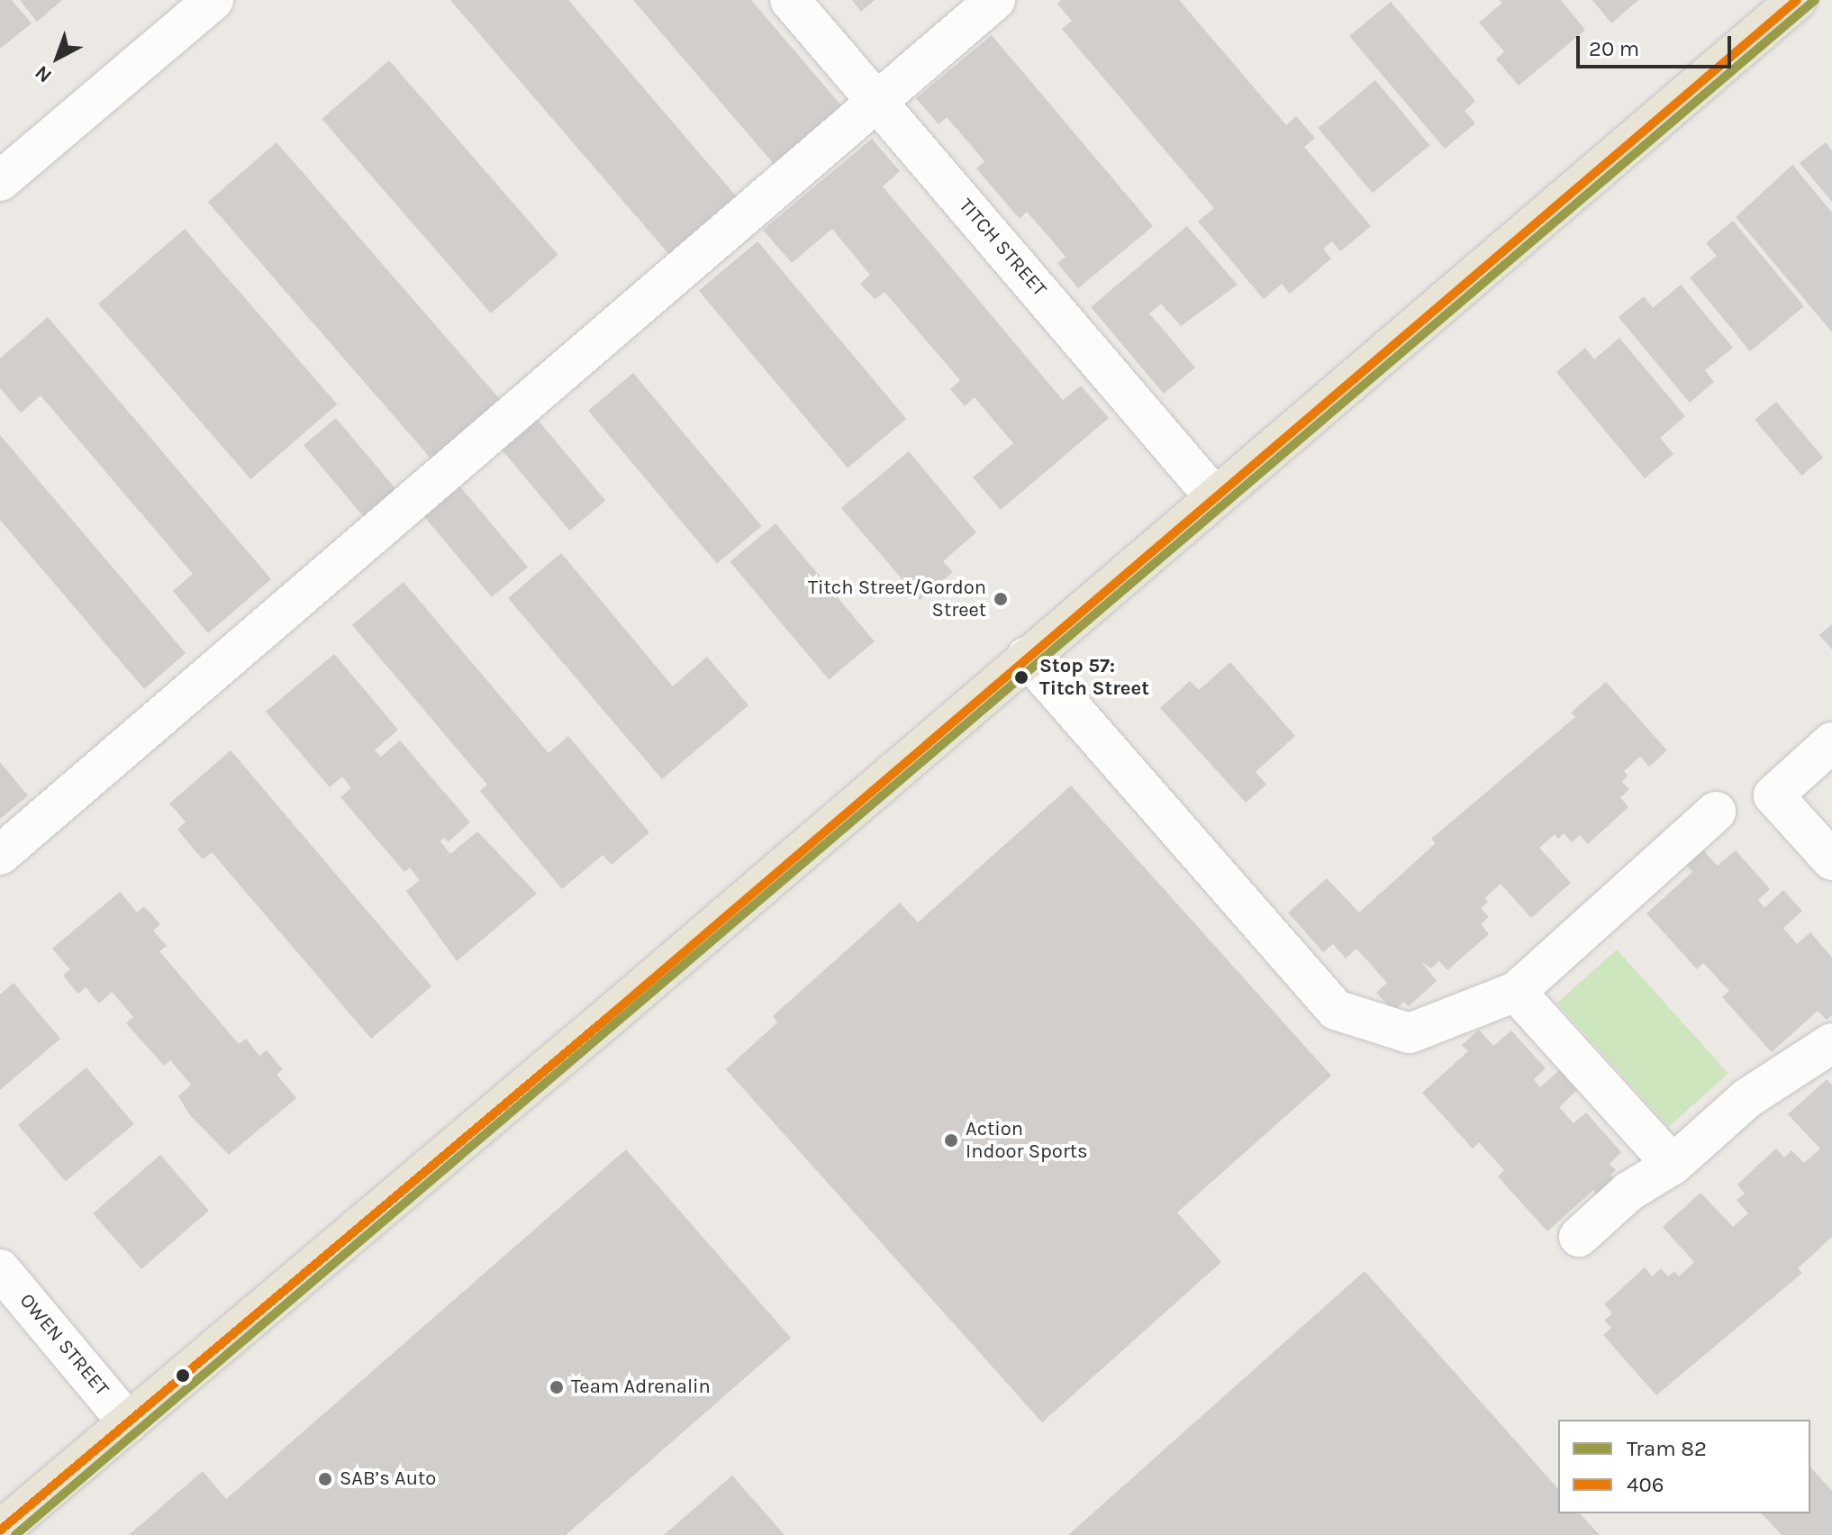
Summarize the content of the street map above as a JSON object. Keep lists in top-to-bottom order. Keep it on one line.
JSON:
{"streets":{"street":["TITCH STREET","OWEN STREET"]},"places":["Titch Street/Gordon Street","Stop 57: Titch Street","Action Indoor Sports","Team Adrenalin","SAB’s Auto"],"lines":["tram line 82","transit line 406"],"legend":["Tram 82","406"],"scale_bar":"20 m","north":"bottom left"}
